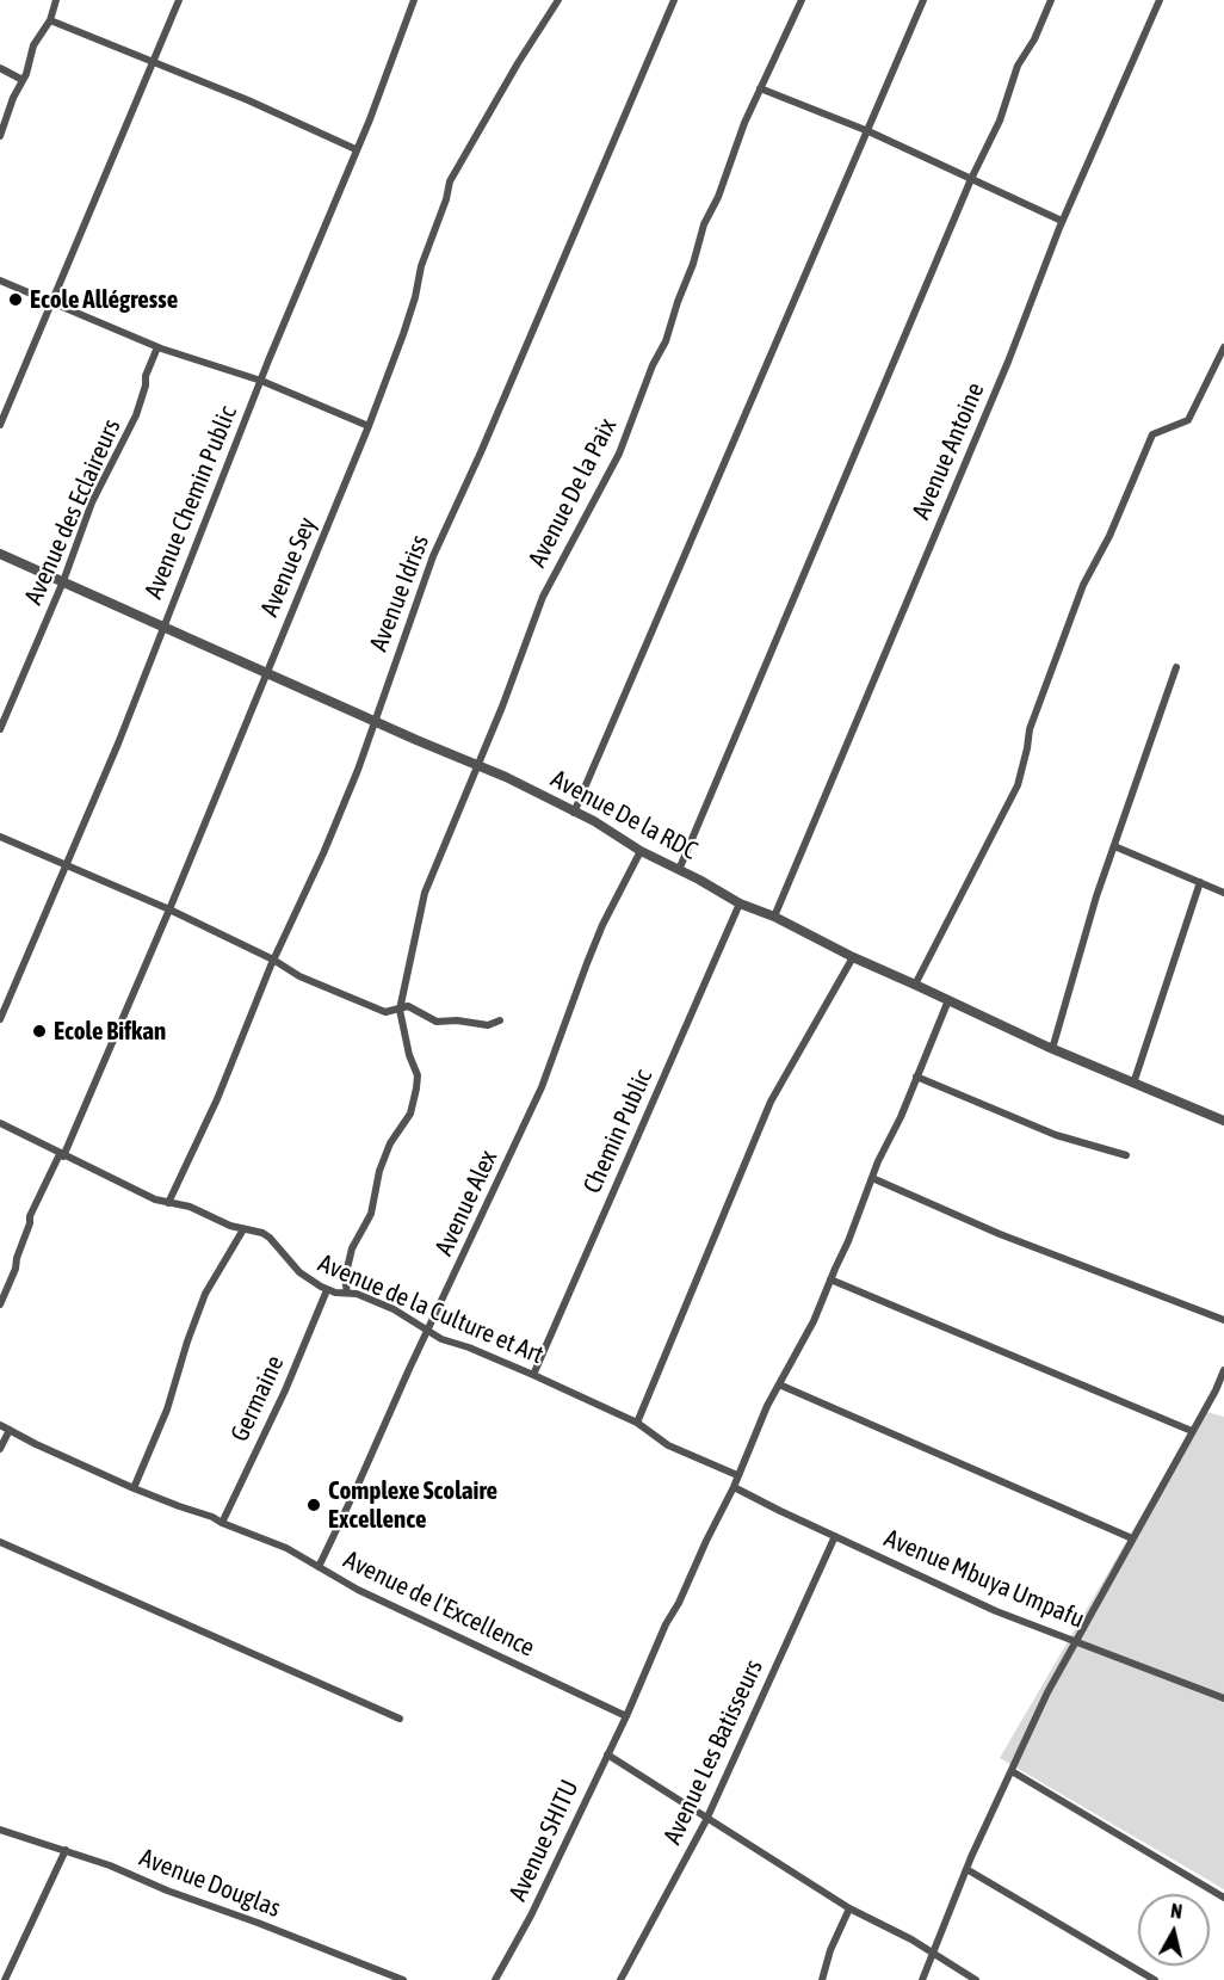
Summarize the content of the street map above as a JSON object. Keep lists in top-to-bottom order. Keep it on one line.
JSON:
{"streets":{"street":["Avenue Antoine","Avenue De la Paix","Avenue Chemin Public","Avenue des Eclaireurs","Avenue Sey","Avenue Idriss","Avenue De la RDC","Chemin Public","Avenue Alex","Avenue de la Culture et Art","Germaine","Avenue Mbuya Umpafu","Avenue de l'Excellence","Avenue Les Batisseurs","Avenue SHITU","Avenue Douglas"]},"crossings":[["Avenue Antoine","Avenue De la RDC"],["Avenue De la Paix","Avenue De la RDC"],["Avenue Chemin Public","Avenue De la RDC"],["Avenue des Eclaireurs","Avenue De la RDC"],["Avenue Sey","Avenue De la RDC"],["Avenue Sey","Avenue de la Culture et Art"],["Avenue Idriss","Avenue De la RDC"],["Avenue Idriss","Avenue de la Culture et Art"],["Avenue De la RDC","Chemin Public"],["Avenue De la RDC","Avenue Alex"],["Avenue De la RDC","Avenue SHITU"],["Chemin Public","Avenue de la Culture et Art"],["Avenue Alex","Avenue de la Culture et Art"],["Avenue Alex","Avenue de l'Excellence"],["Avenue de la Culture et Art","Germaine"],["Avenue de la Culture et Art","Avenue SHITU"],["Germaine","Avenue de l'Excellence"],["Avenue Mbuya Umpafu","Avenue Les Batisseurs"],["Avenue Mbuya Umpafu","Avenue SHITU"],["Avenue de l'Excellence","Avenue SHITU"]],"places":["Ecole Allégresse","Ecole Bifkan","Complexe Scolaire Excellence"],"north":"top"}
